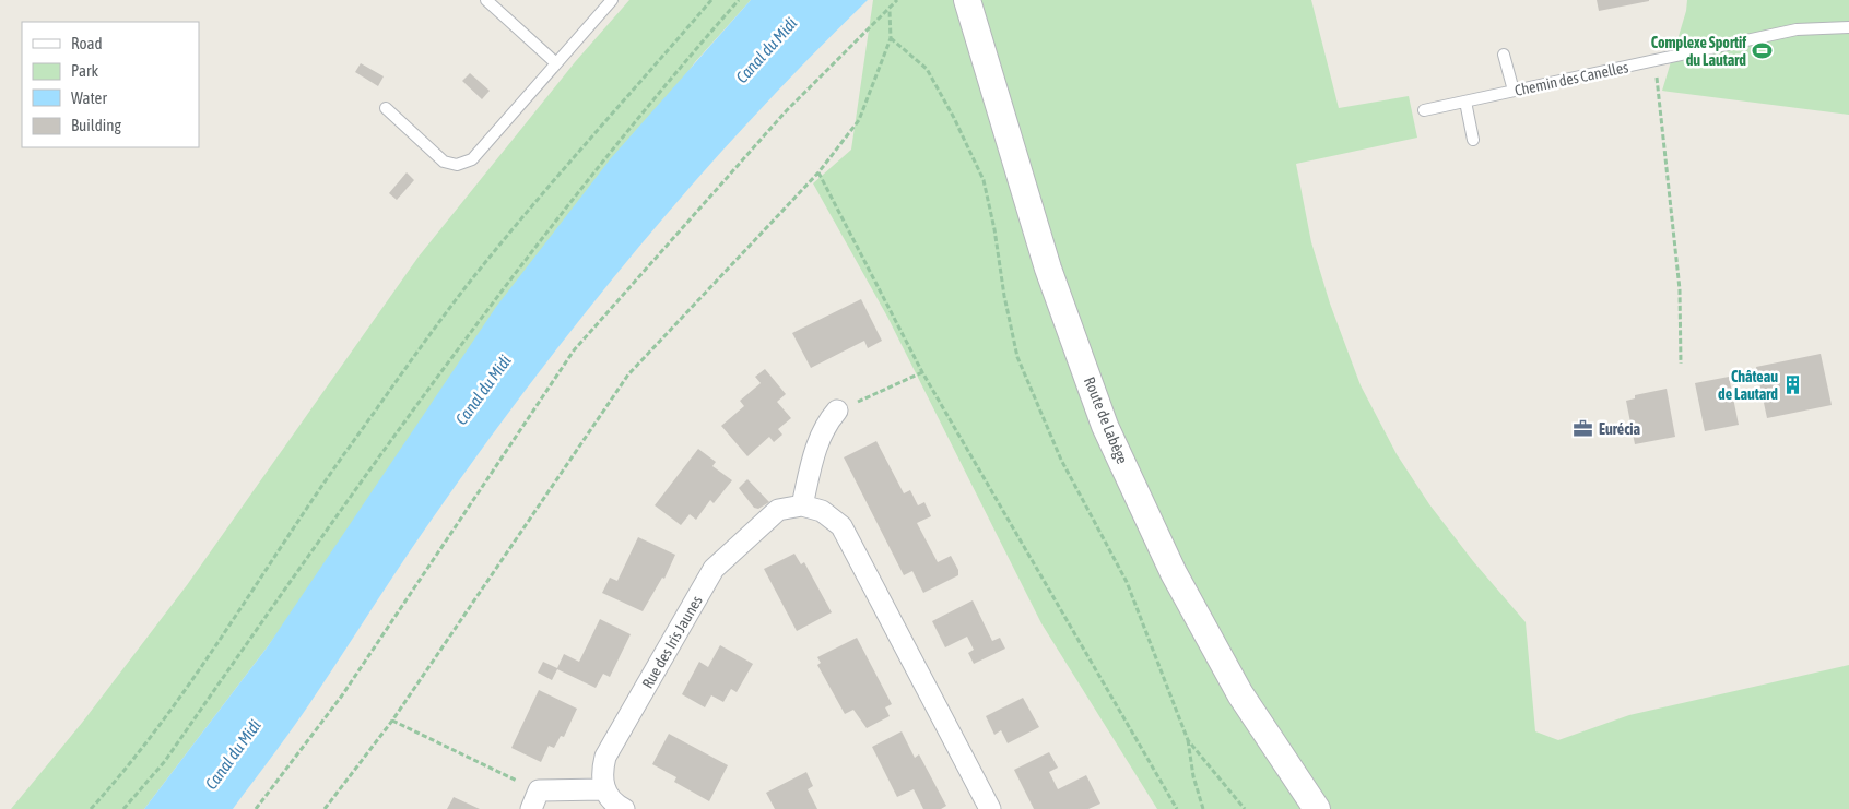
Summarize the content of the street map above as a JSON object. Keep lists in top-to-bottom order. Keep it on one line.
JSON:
{"streets":{"street":["Route de Labège","Rue des Iris Jaunes"],"lane":["Chemin des Canelles"]},"water":["Canal du Midi"],"places":{"sports":["Complexe Sportif du Lautard"],"building":["Château de Lautard"],"office":["Eurécia"]},"legend":["Road","Park","Water","Building"]}
